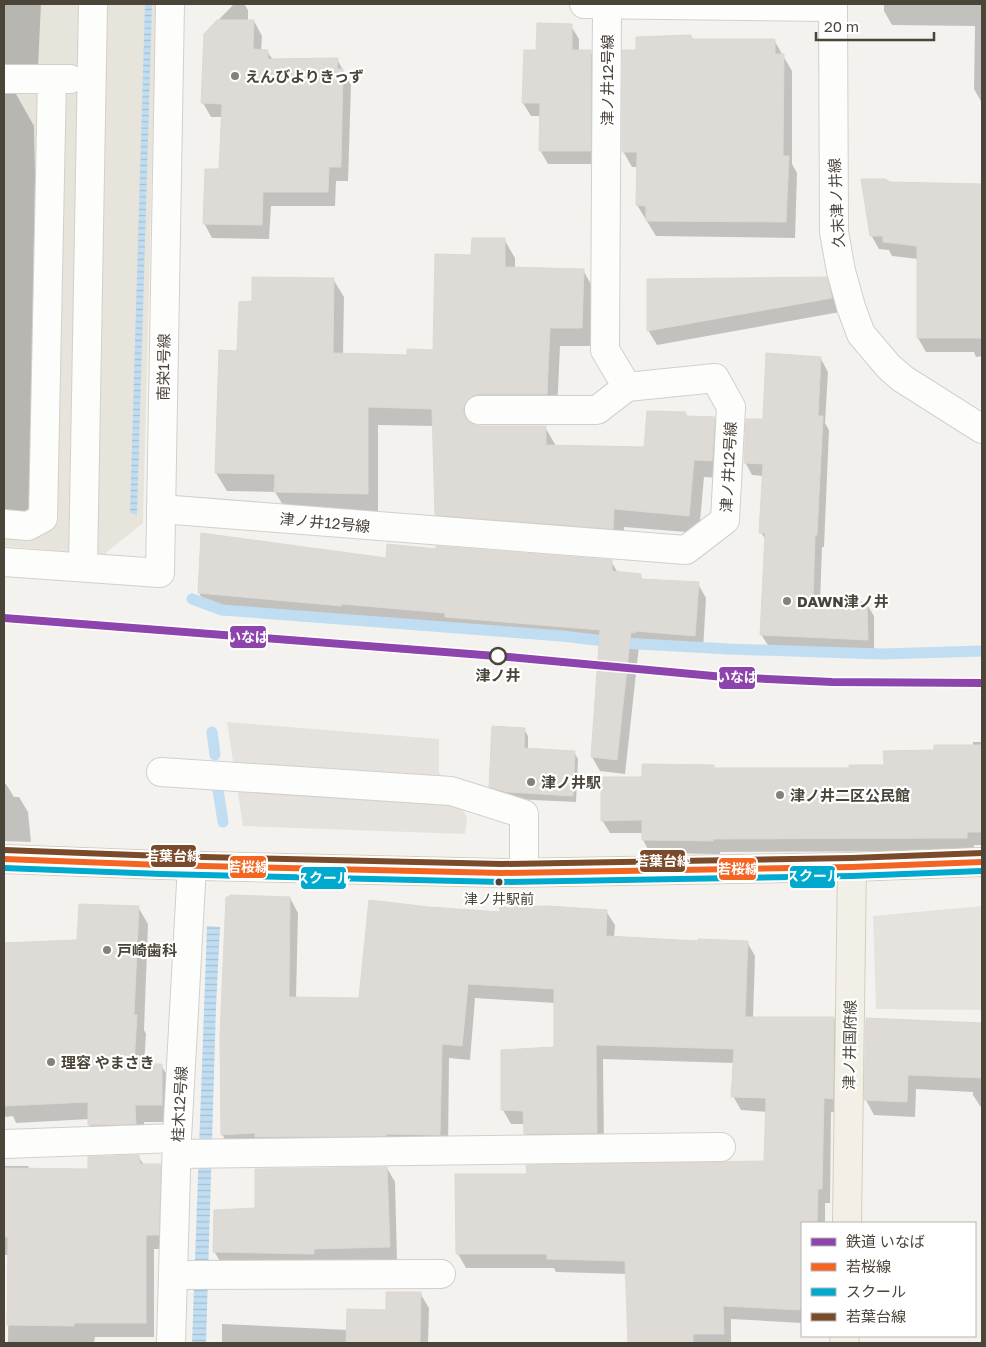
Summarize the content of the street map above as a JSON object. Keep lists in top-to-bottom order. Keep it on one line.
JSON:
{"streets":{"main road":["津ノ井国府線"],"street":["津ノ井12号線","久末津ノ井線","南栄1号線","桂木12号線"]},"crossings":[["津ノ井12号線","南栄1号線"]],"places":["えんびよりきっず","DAWN津ノ井","津ノ井","津ノ井駅","津ノ井二区公民館","津ノ井駅前","戸崎歯科","理容 やまさき"],"lines":["rail line いなば","transit line 若葉台線","transit line 若桜線","transit line スクール"],"legend":["鉄道 いなば","若桜線","スクール","若葉台線"],"scale_bar":"20 m"}
